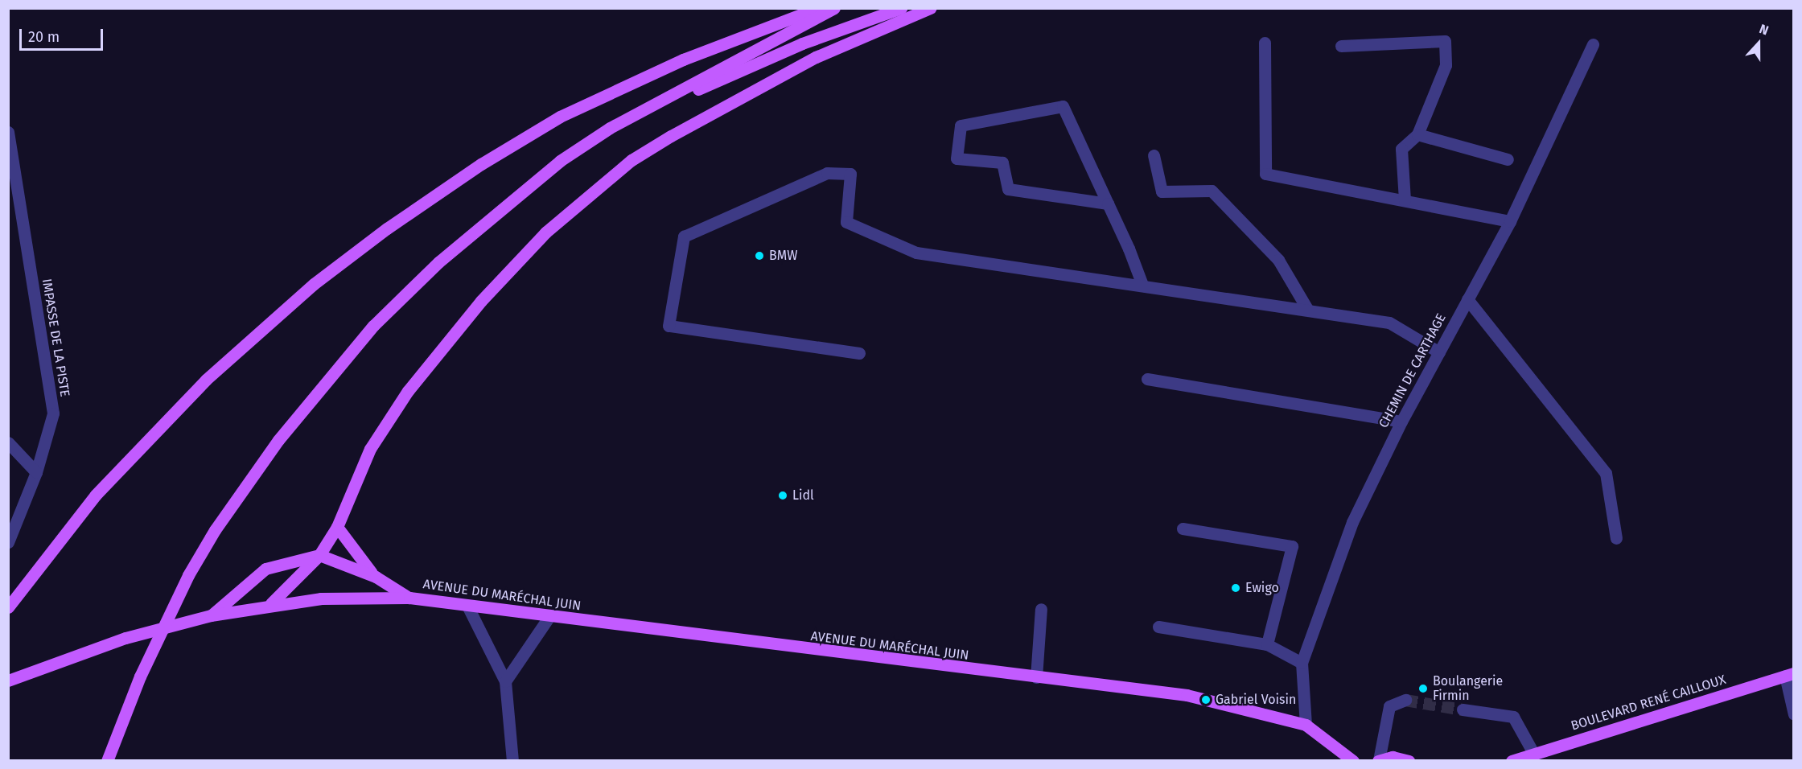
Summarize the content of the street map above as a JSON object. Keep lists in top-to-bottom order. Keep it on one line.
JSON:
{"streets":{"main road":["AVENUE DU MARÉCHAL JUIN","BOULEVARD RENÉ CAILLOUX"],"street":["IMPASSE DE LA PISTE","CHEMIN DE CARTHAGE"]},"crossings":[["CHEMIN DE CARTHAGE","AVENUE DU MARÉCHAL JUIN"]],"places":["BMW","Lidl","Ewigo","Boulangerie Firmin","Gabriel Voisin"],"scale_bar":"20 m","north":"top"}
